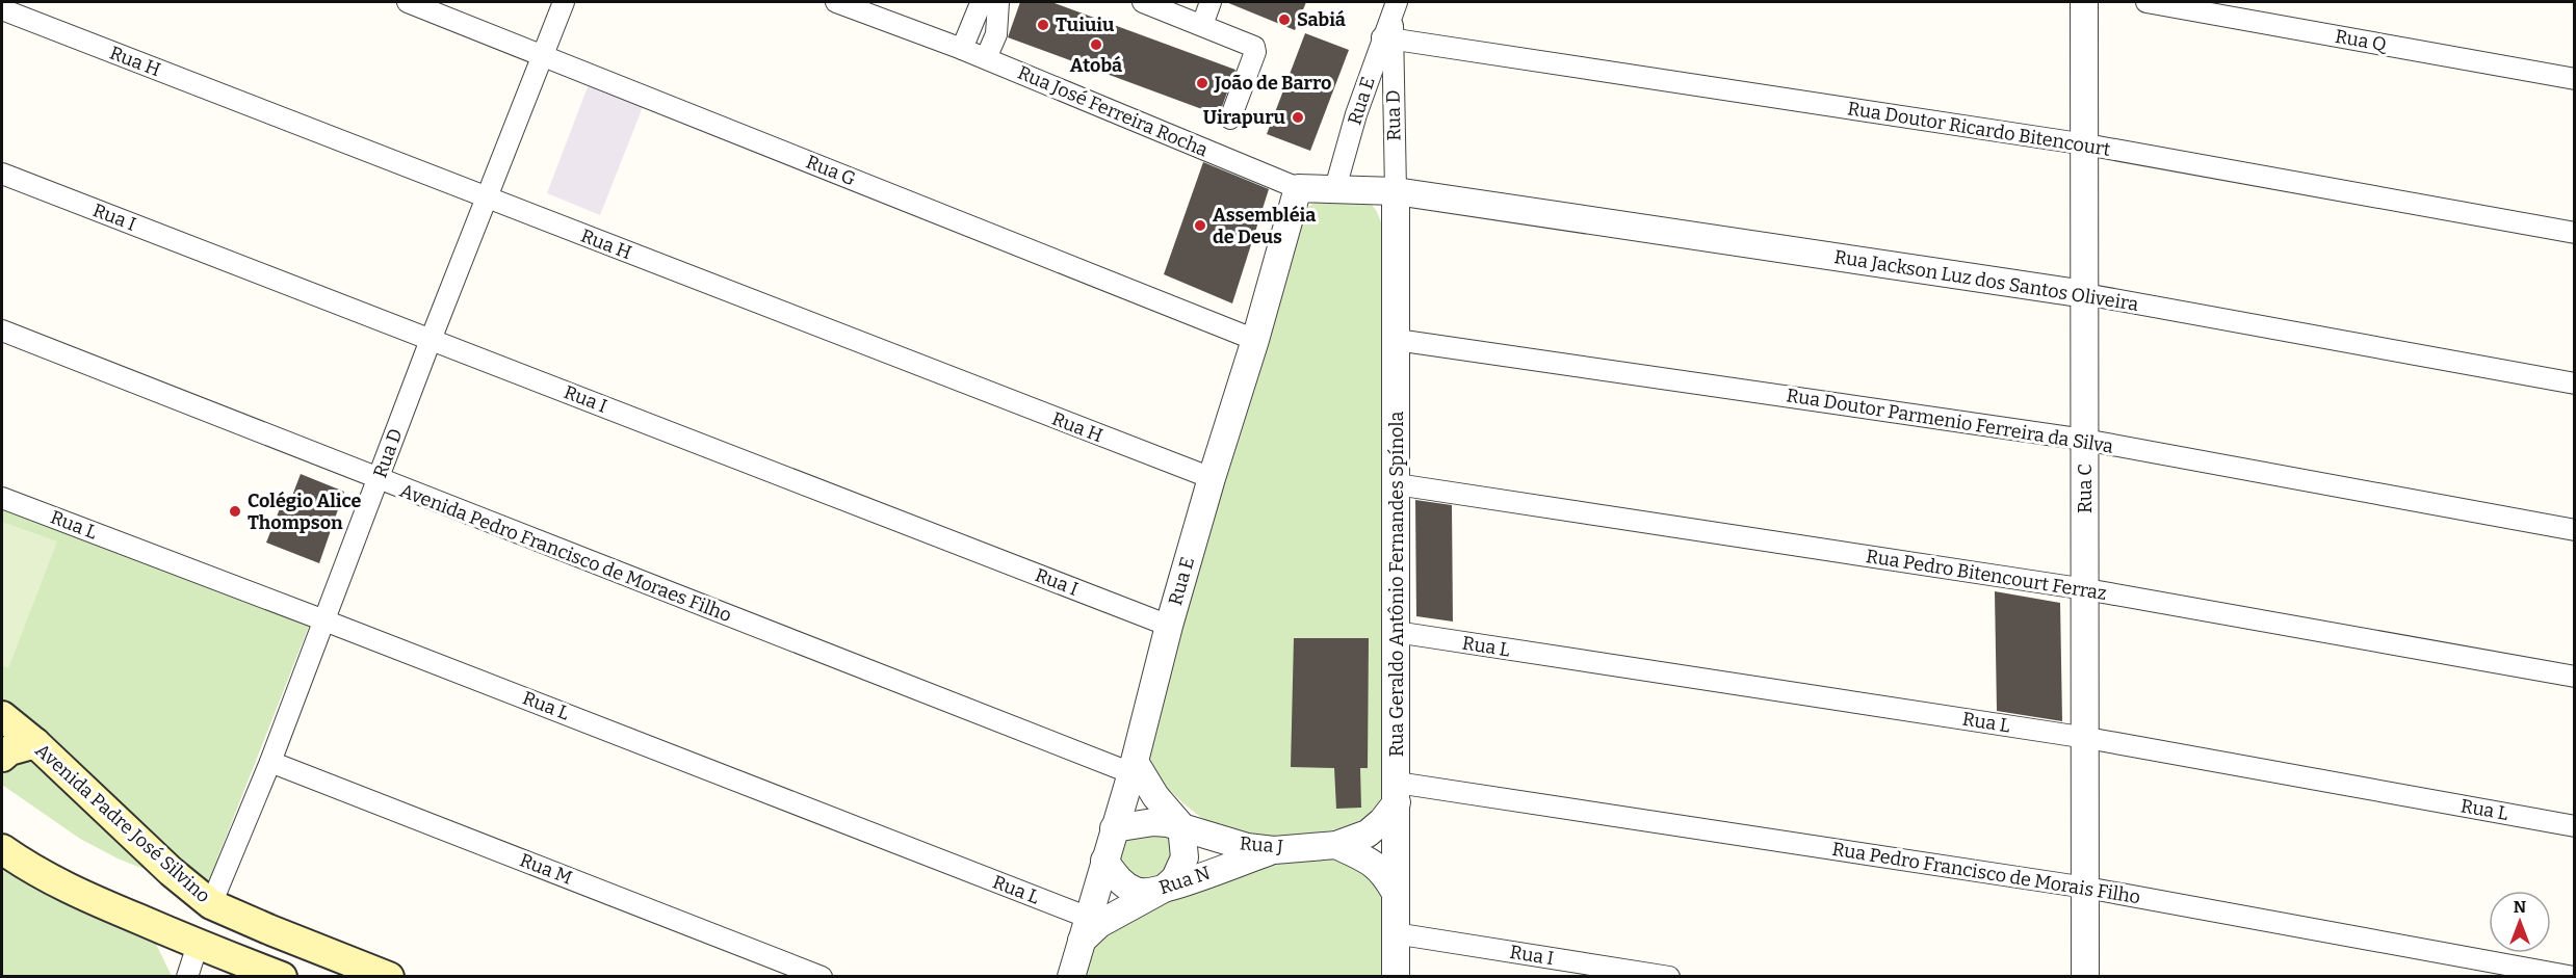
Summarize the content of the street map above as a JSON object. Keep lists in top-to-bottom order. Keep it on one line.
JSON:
{"streets":{"main road":["Avenida Padre José Silvino"],"street":["Rua Q","Rua H","Rua E","Rua José Ferreira Rocha","Rua D","Rua Doutor Ricardo Bitencourt","Rua G","Rua I","Rua Jackson Luz dos Santos Oliveira","Rua Doutor Parmenio Ferreira da Silva","Rua C","Rua L","Avenida Pedro Francisco de Moraes Filho","Rua Pedro Bitencourt Ferraz","Rua Geraldo Antônio Fernandes Spínola","Rua J","Rua M","Rua Pedro Francisco de Morais Filho","Rua N"]},"crossings":[["Rua H","Rua E"],["Rua H","Rua D"],["Rua E","Rua José Ferreira Rocha"],["Rua E","Rua D"],["Rua E","Rua Doutor Ricardo Bitencourt"],["Rua E","Rua G"],["Rua E","Rua I"],["Rua E","Rua L"],["Rua E","Avenida Pedro Francisco de Moraes Filho"],["Rua E","Rua J"],["Rua E","Rua N"],["Rua José Ferreira Rocha","Rua D"],["Rua José Ferreira Rocha","Rua Jackson Luz dos Santos Oliveira"],["Rua José Ferreira Rocha","Rua Geraldo Antônio Fernandes Spínola"],["Rua D","Rua Doutor Ricardo Bitencourt"],["Rua D","Rua G"],["Rua D","Rua I"],["Rua D","Rua Jackson Luz dos Santos Oliveira"],["Rua D","Rua L"],["Rua D","Avenida Pedro Francisco de Moraes Filho"],["Rua D","Rua Geraldo Antônio Fernandes Spínola"],["Rua D","Avenida Padre José Silvino"],["Rua D","Rua M"],["Rua Doutor Ricardo Bitencourt","Rua C"],["Rua I","Rua Geraldo Antônio Fernandes Spínola"],["Rua Jackson Luz dos Santos Oliveira","Rua C"],["Rua Jackson Luz dos Santos Oliveira","Rua Geraldo Antônio Fernandes Spínola"],["Rua Doutor Parmenio Ferreira da Silva","Rua C"],["Rua Doutor Parmenio Ferreira da Silva","Rua Geraldo Antônio Fernandes Spínola"],["Rua C","Rua L"],["Rua C","Rua Pedro Bitencourt Ferraz"],["Rua C","Rua Pedro Francisco de Morais Filho"],["Rua L","Rua Geraldo Antônio Fernandes Spínola"],["Rua Pedro Bitencourt Ferraz","Rua Geraldo Antônio Fernandes Spínola"],["Rua Geraldo Antônio Fernandes Spínola","Rua J"],["Rua Geraldo Antônio Fernandes Spínola","Rua Pedro Francisco de Morais Filho"],["Rua J","Rua Pedro Francisco de Morais Filho"],["Rua J","Rua N"]],"places":["Sabiá","Tuiuiu","Atobá","João de Barro","Uirapuru","Assembléia de Deus","Colégio Alice Thompson"],"north":"top"}
